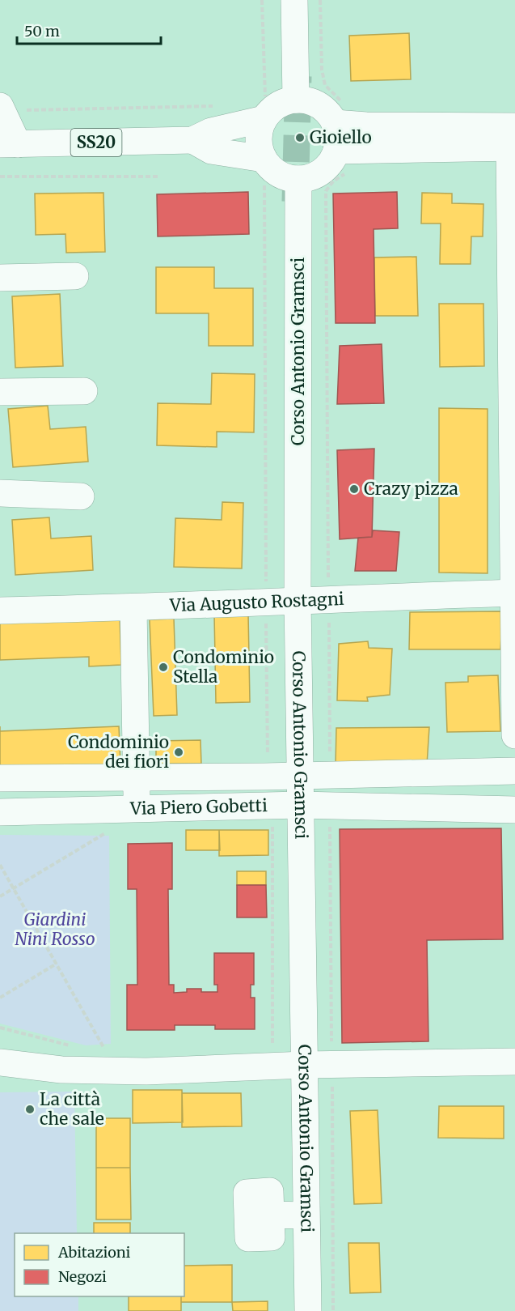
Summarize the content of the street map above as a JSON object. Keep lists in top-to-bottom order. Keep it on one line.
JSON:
{"streets":{"street":["SS20","Corso Antonio Gramsci","Via Augusto Rostagni","Via Piero Gobetti"]},"crossings":[["Corso Antonio Gramsci","Via Augusto Rostagni"],["Corso Antonio Gramsci","Via Piero Gobetti"]],"parks":["Giardini Nini Rosso"],"places":["Gioiello","Crazy pizza","Condominio Stella","Condominio dei fiori","La città che sale"],"legend":["Abitazioni","Negozi"],"scale_bar":"50 m"}
